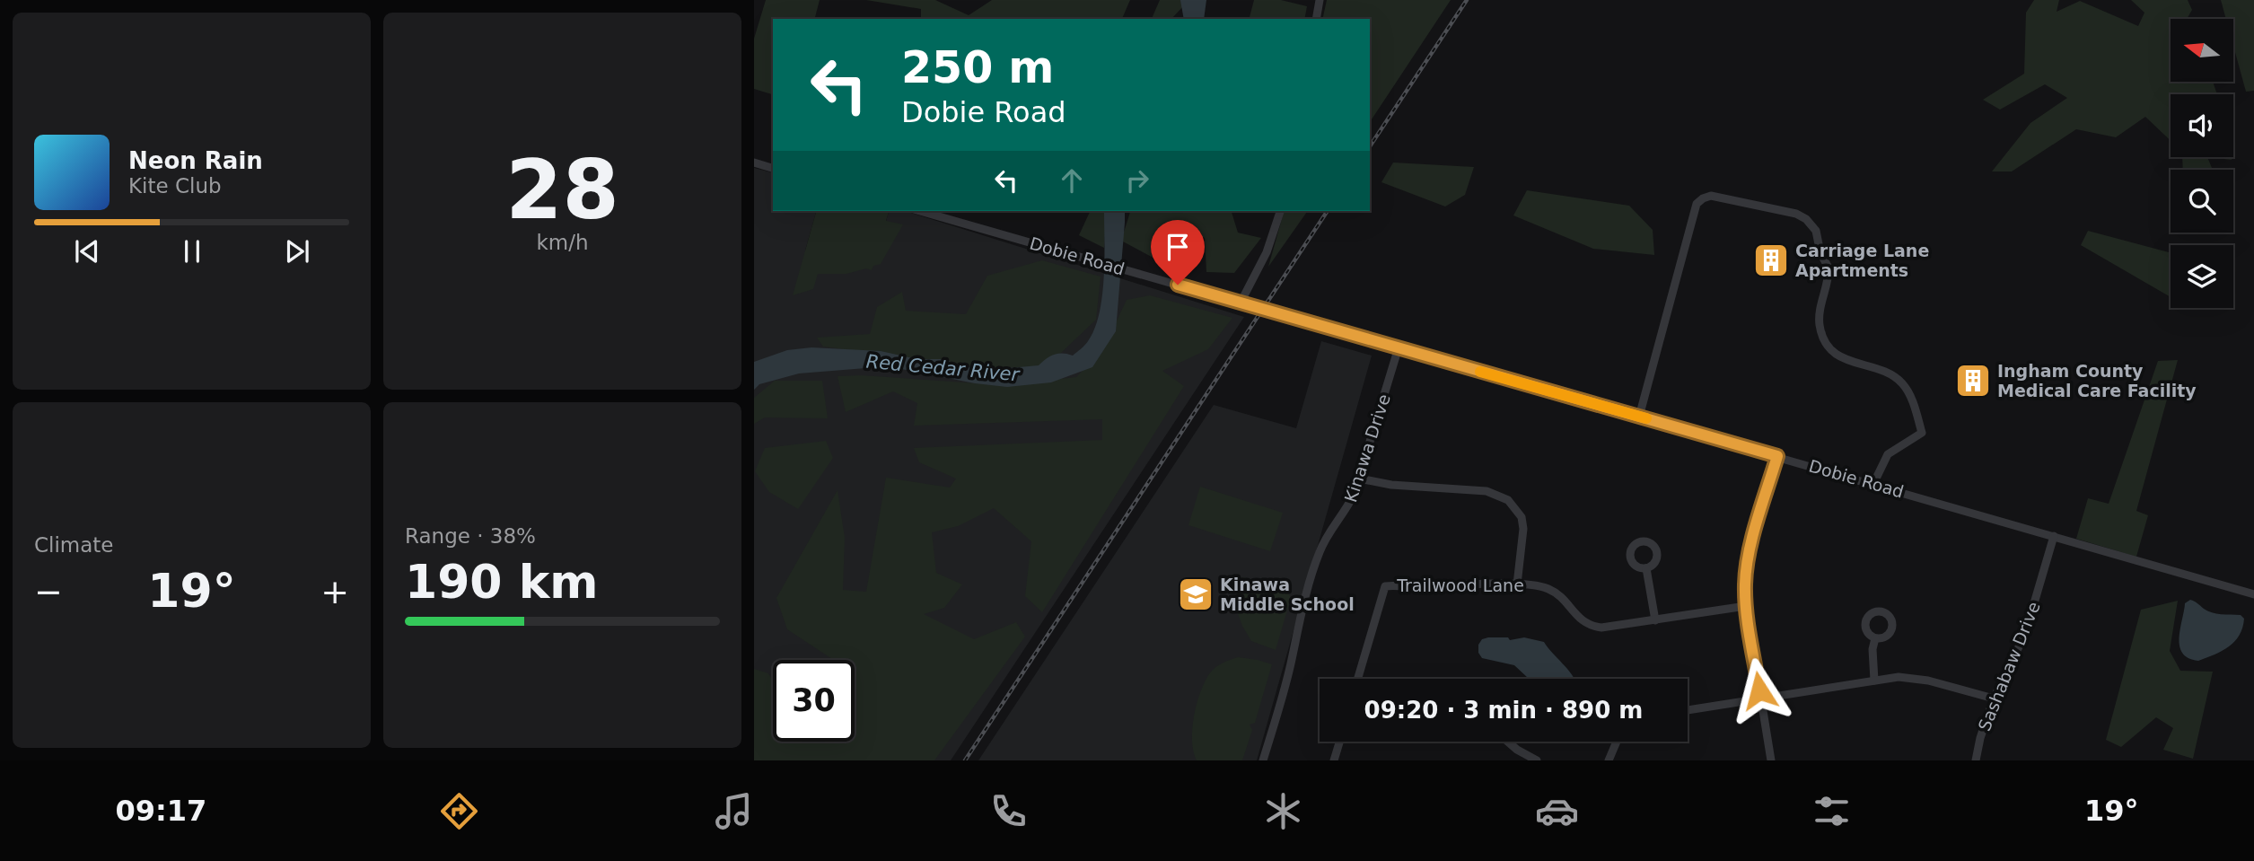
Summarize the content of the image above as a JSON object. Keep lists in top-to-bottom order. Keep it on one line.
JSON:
{"streets":{"street":["Dobie Road","Kinawa Drive","Trailwood Lane","Sashabaw Drive"]},"crossings":[["Dobie Road","Kinawa Drive"],["Dobie Road","Sashabaw Drive"]],"water":["Red Cedar River"],"places":{"building":["Carriage Lane Apartments","Ingham County Medical Care Facility"],"school or university":["Kinawa Middle School"]},"north":"left","page":{"tile":[["28","km/h"],"Climate",["Range · 38%","190 km"]],"turn":["250 m","Dobie Road"],"song":["Neon Rain","Kite Club"],"heat":["−","19°","+"],"limit":"30","trip":"09:20 · 3 min · 890 m","tabs":["09:17","19°"]}}
